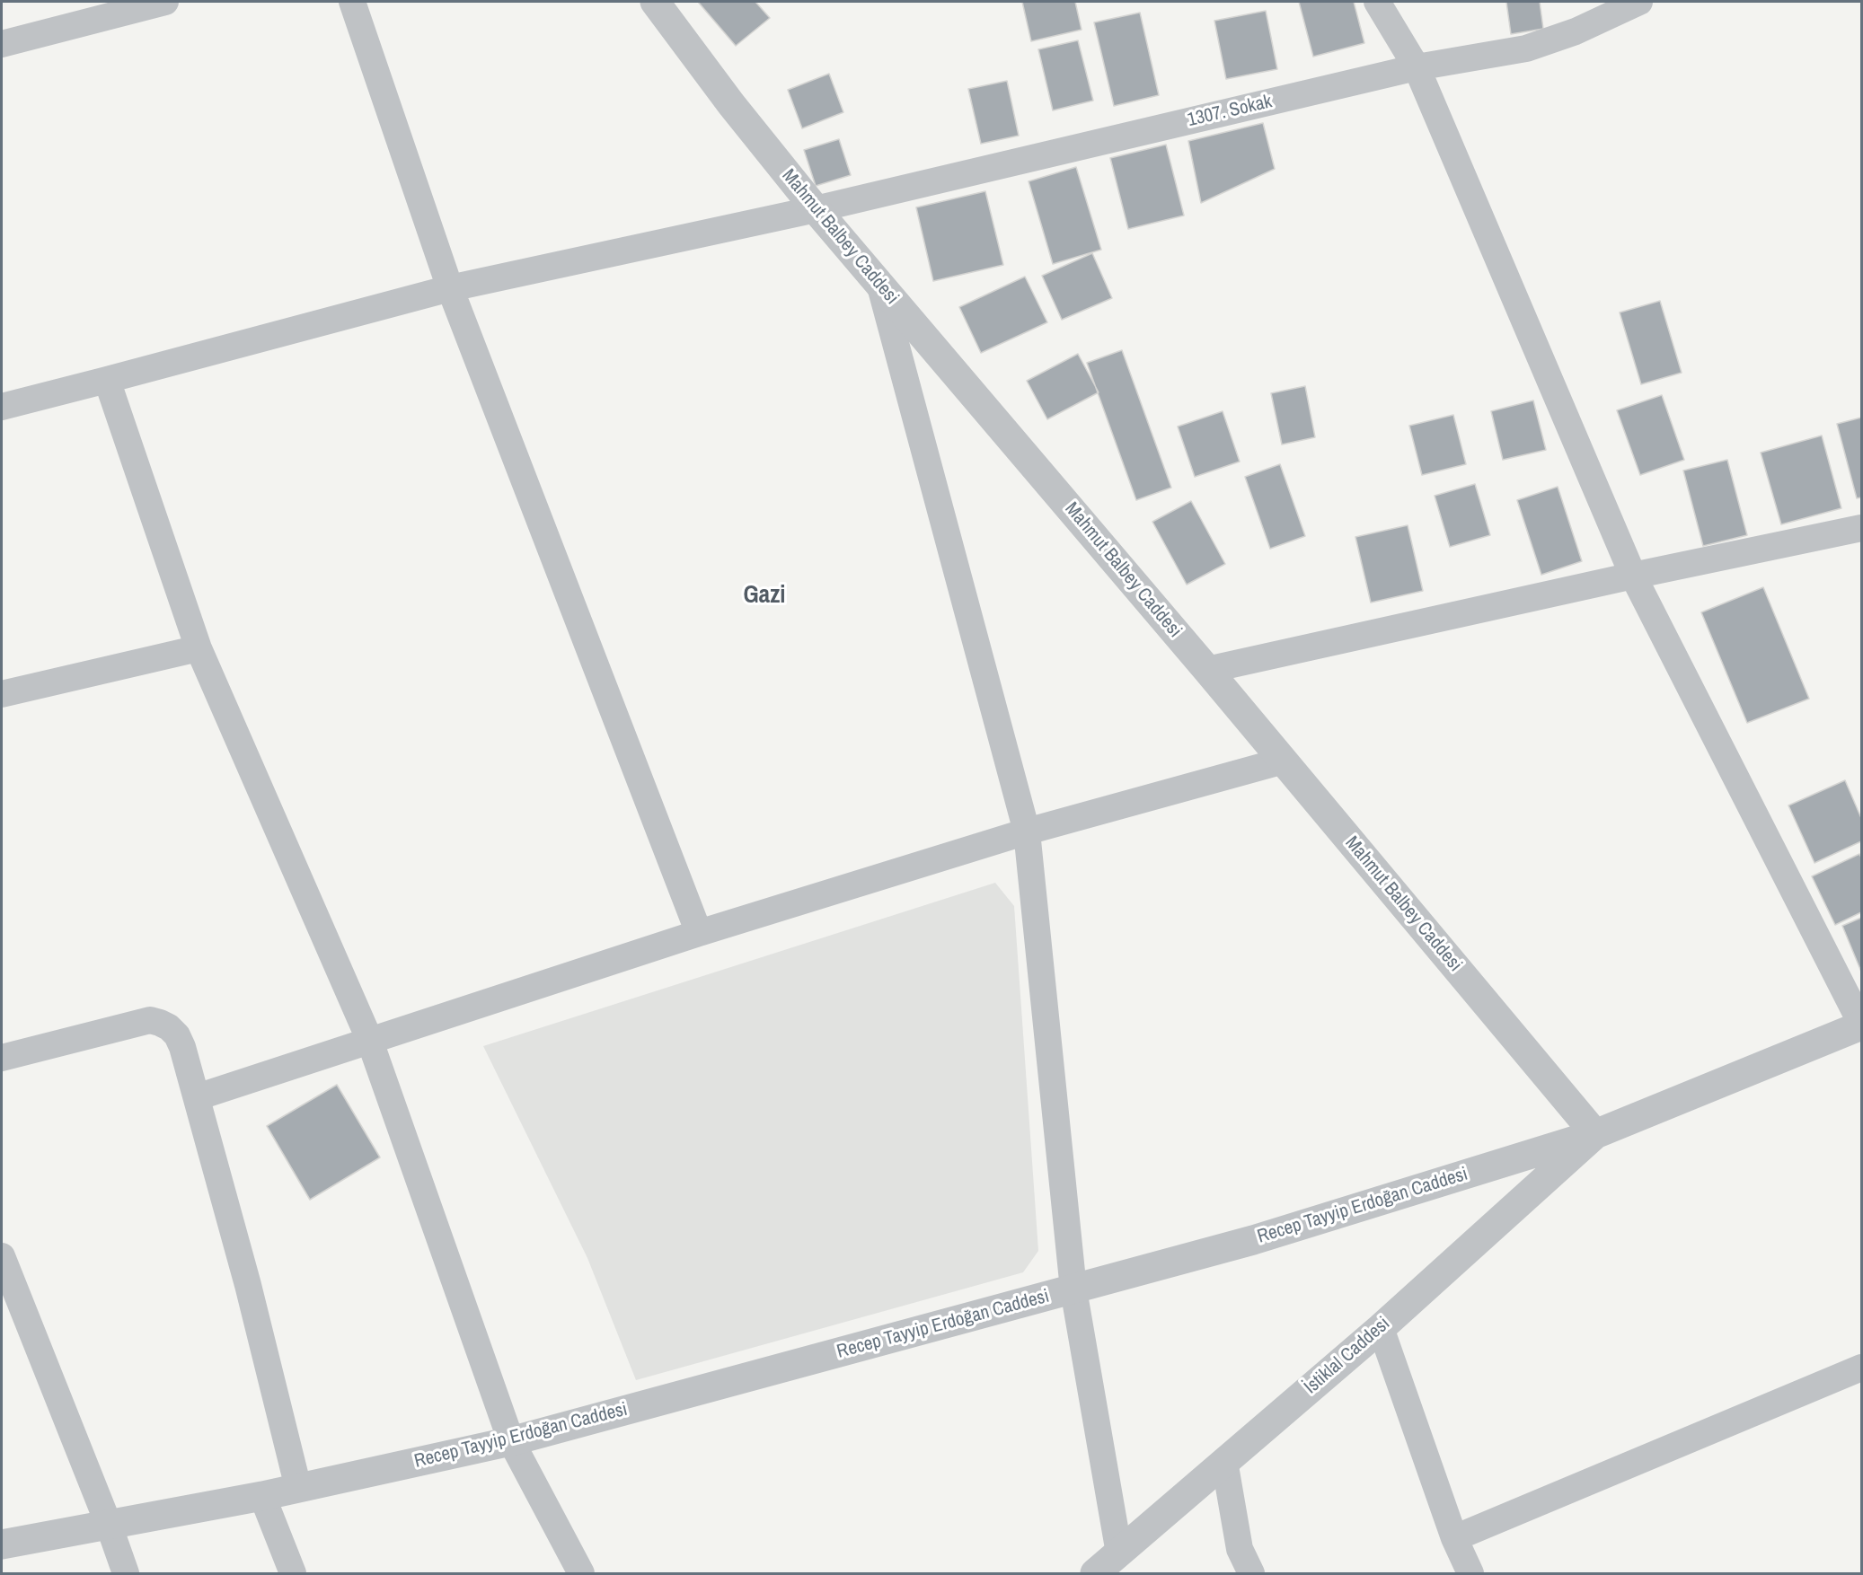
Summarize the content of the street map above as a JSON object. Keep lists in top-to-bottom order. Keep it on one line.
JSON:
{"streets":{"street":["1307. Sokak","Mahmut Balbey Caddesi","Recep Tayyip Erdoğan Caddesi","İstiklal Caddesi"]},"crossings":[["1307. Sokak","Mahmut Balbey Caddesi"],["Mahmut Balbey Caddesi","Recep Tayyip Erdoğan Caddesi"],["Mahmut Balbey Caddesi","İstiklal Caddesi"],["Recep Tayyip Erdoğan Caddesi","İstiklal Caddesi"]],"districts":["Gazi"]}
